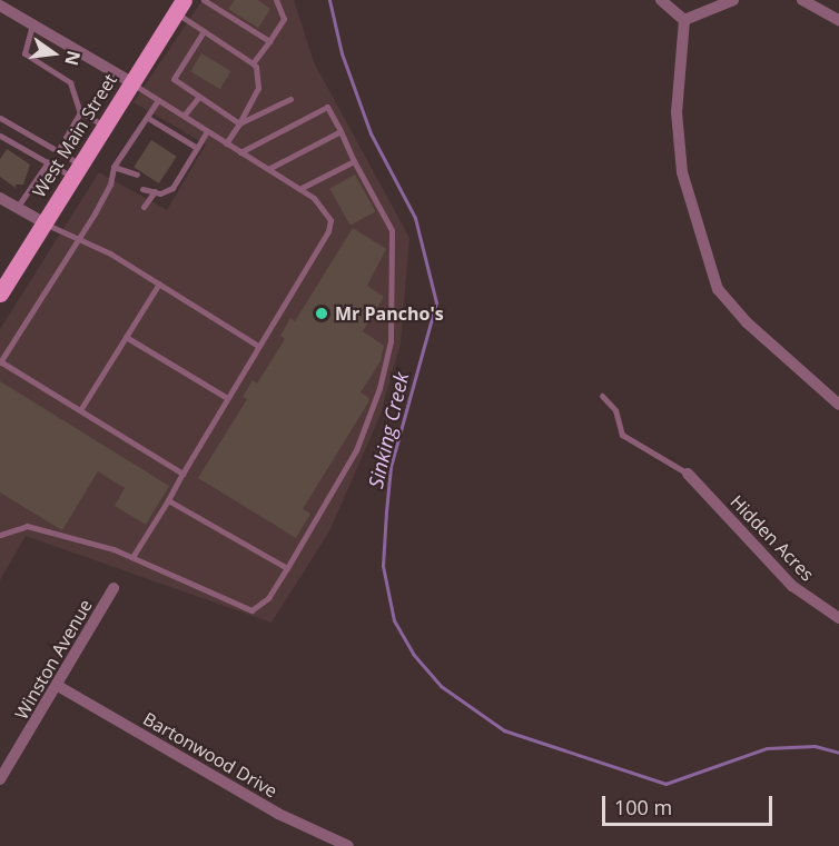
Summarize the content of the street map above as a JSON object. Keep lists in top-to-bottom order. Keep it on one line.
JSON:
{"streets":{"main road":["West Main Street"],"street":["Hidden Acres","Winston Avenue","Bartonwood Drive"]},"crossings":[["Winston Avenue","Bartonwood Drive"]],"water":["Sinking Creek"],"places":["Mr Pancho's"],"scale_bar":"100 m","north":"right"}
